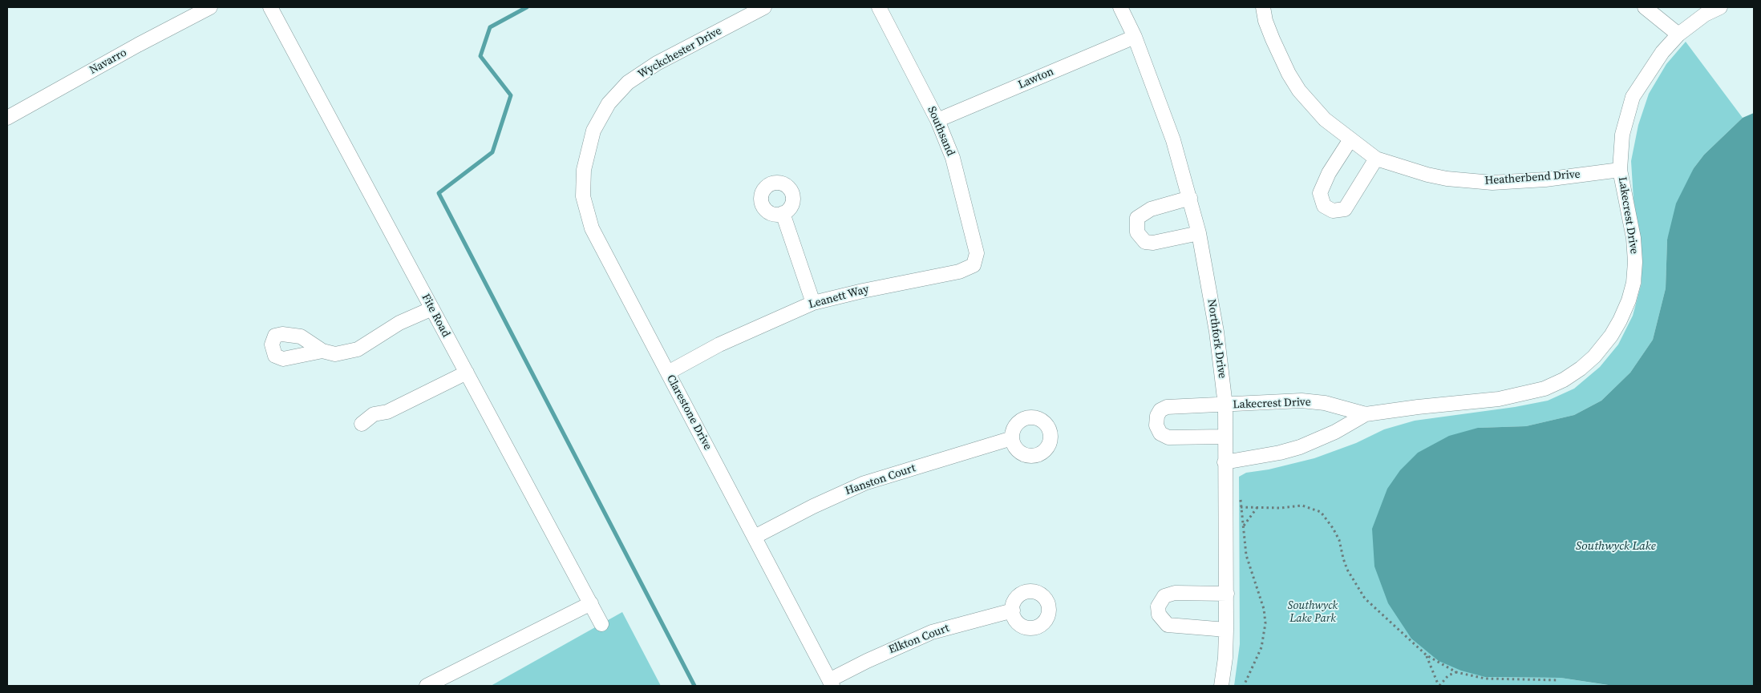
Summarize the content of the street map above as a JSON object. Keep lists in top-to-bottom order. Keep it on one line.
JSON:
{"streets":{"street":["Wyckchester Drive","Navarro","Lawton","Southsand","Heatherbend Drive","Lakecrest Drive","Leanett Way","Fite Road","Northfork Drive","Clarestone Drive","Hanston Court","Elkton Court"]},"crossings":[["Wyckchester Drive","Clarestone Drive"],["Lawton","Southsand"],["Lawton","Northfork Drive"],["Southsand","Leanett Way"],["Heatherbend Drive","Lakecrest Drive"],["Lakecrest Drive","Northfork Drive"],["Leanett Way","Clarestone Drive"],["Clarestone Drive","Hanston Court"],["Clarestone Drive","Elkton Court"]],"water":["Southwyck Lake"],"parks":["Southwyck Lake Park"]}
